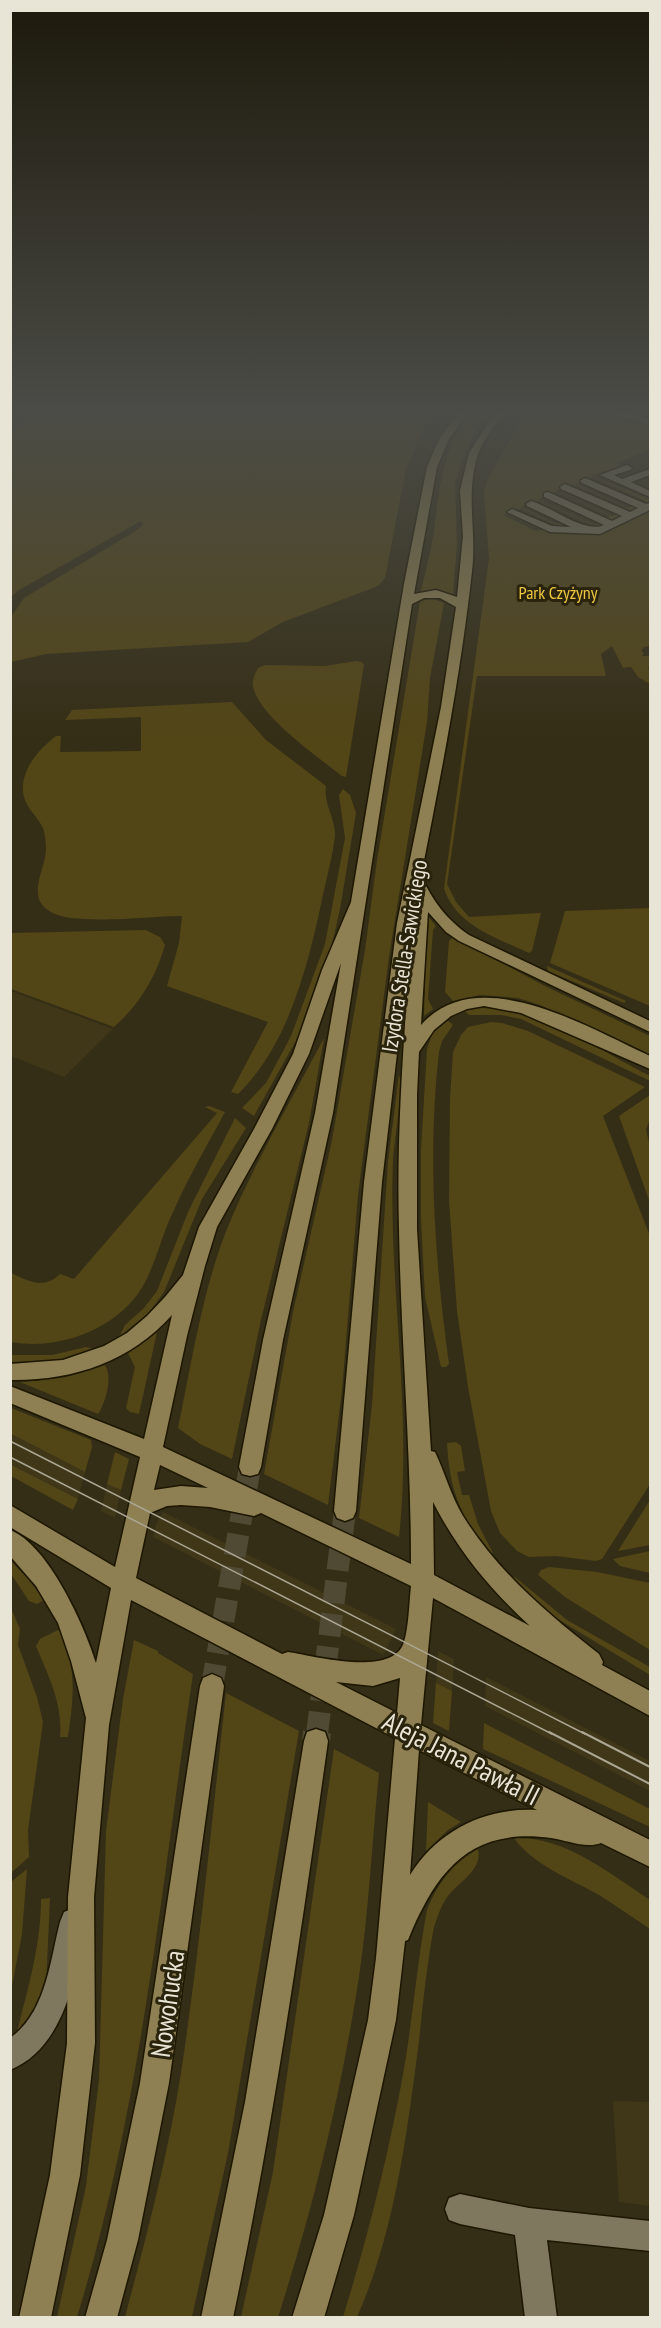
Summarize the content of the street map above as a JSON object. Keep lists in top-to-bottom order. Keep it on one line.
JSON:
{"streets":{"main road":["Izydora Stella-Sawickiego","Aleja Jana Pawła II","Nowohucka"]},"parks":["Park Czyżyny"]}
